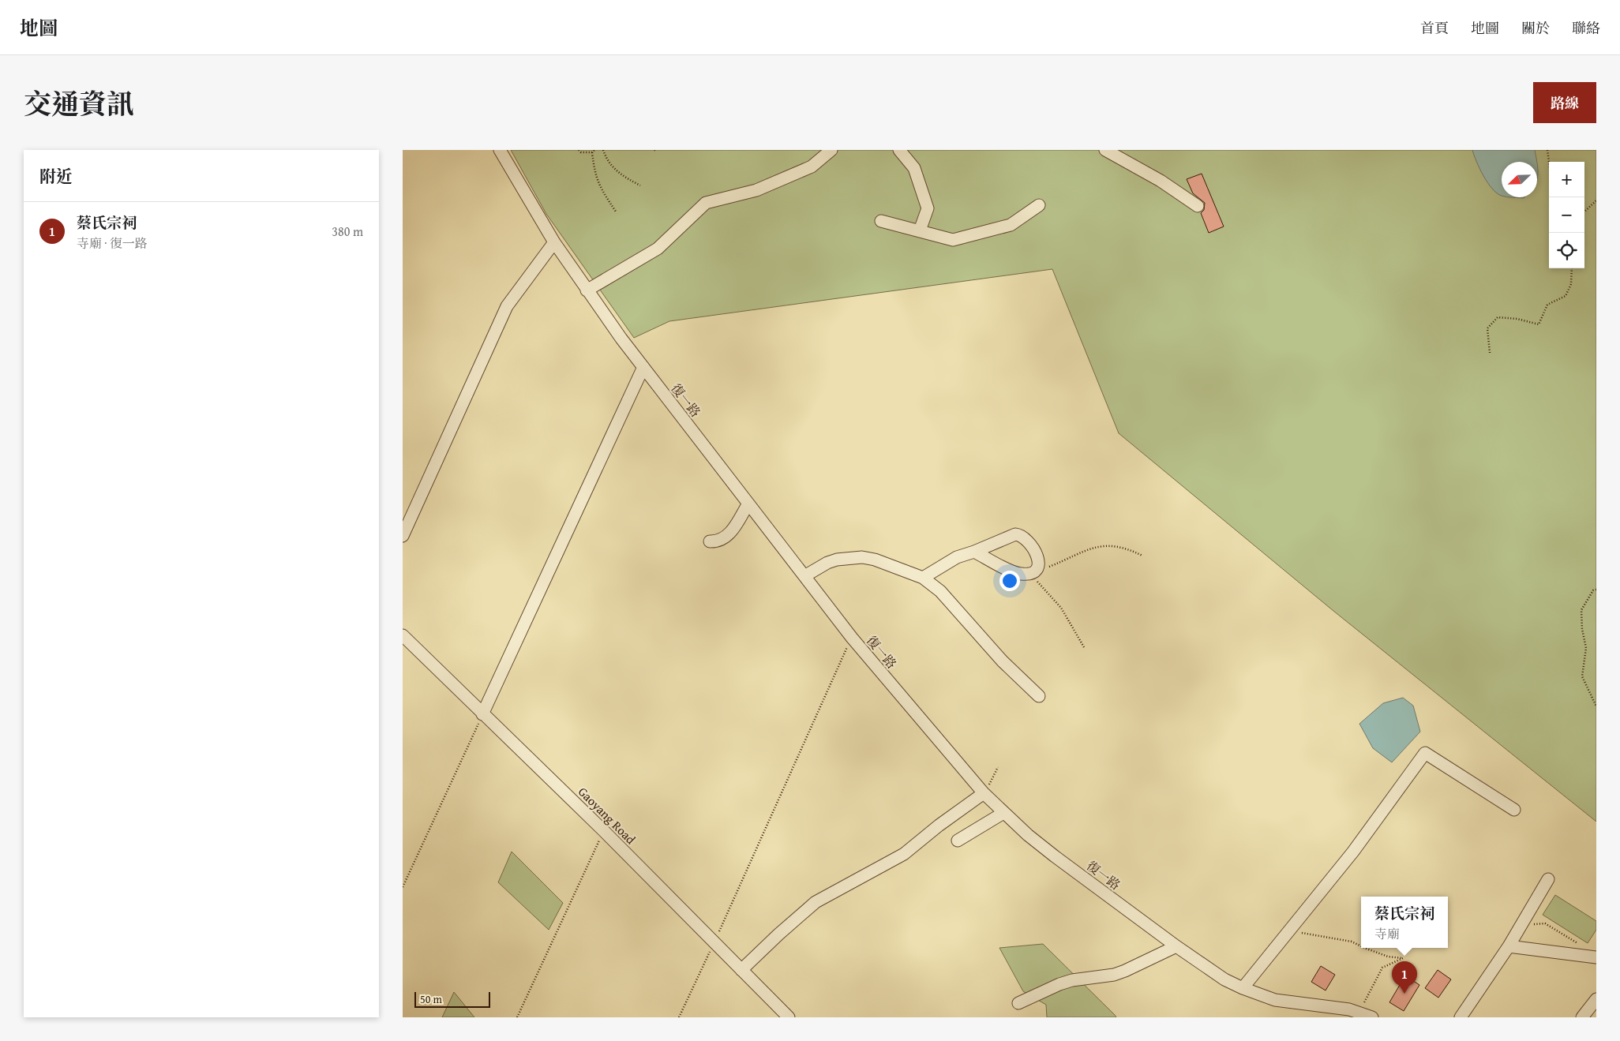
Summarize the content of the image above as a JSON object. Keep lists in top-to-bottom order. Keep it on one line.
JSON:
{"streets":{"street":["復一路","Gaoyang Road"]},"scale_bar":"50 m","north":"bottom left","page":{"header":"地圖","nav":["首頁","地圖","關於","聯絡"],"title":"交通資訊","buttons":"路線","heading":"附近","map_buttons":["+","−"],"list":[{"mark":"1","name":"蔡氏宗祠","note":"寺廟 · 復一路","value":"380 m"}],"popup":["蔡氏宗祠","寺廟"],"pins":"1","scale":"50 m"}}
